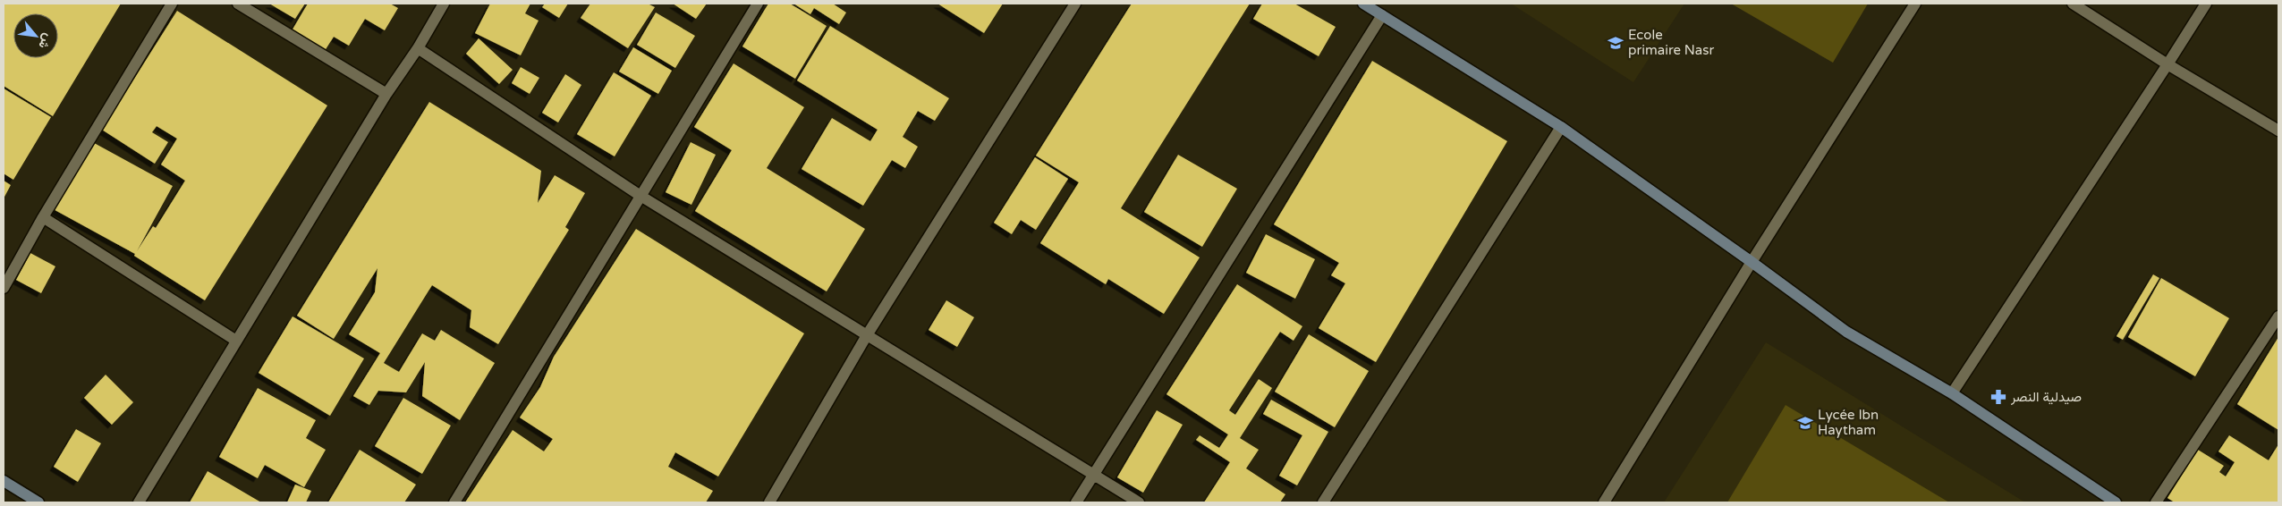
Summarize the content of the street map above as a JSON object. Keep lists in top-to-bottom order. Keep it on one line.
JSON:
{"places":{"school or university":["Ecole primaire Nasr","Lycée Ibn Haytham"],"pharmacy":["صيدلية النصر"]},"north":"bottom right"}
